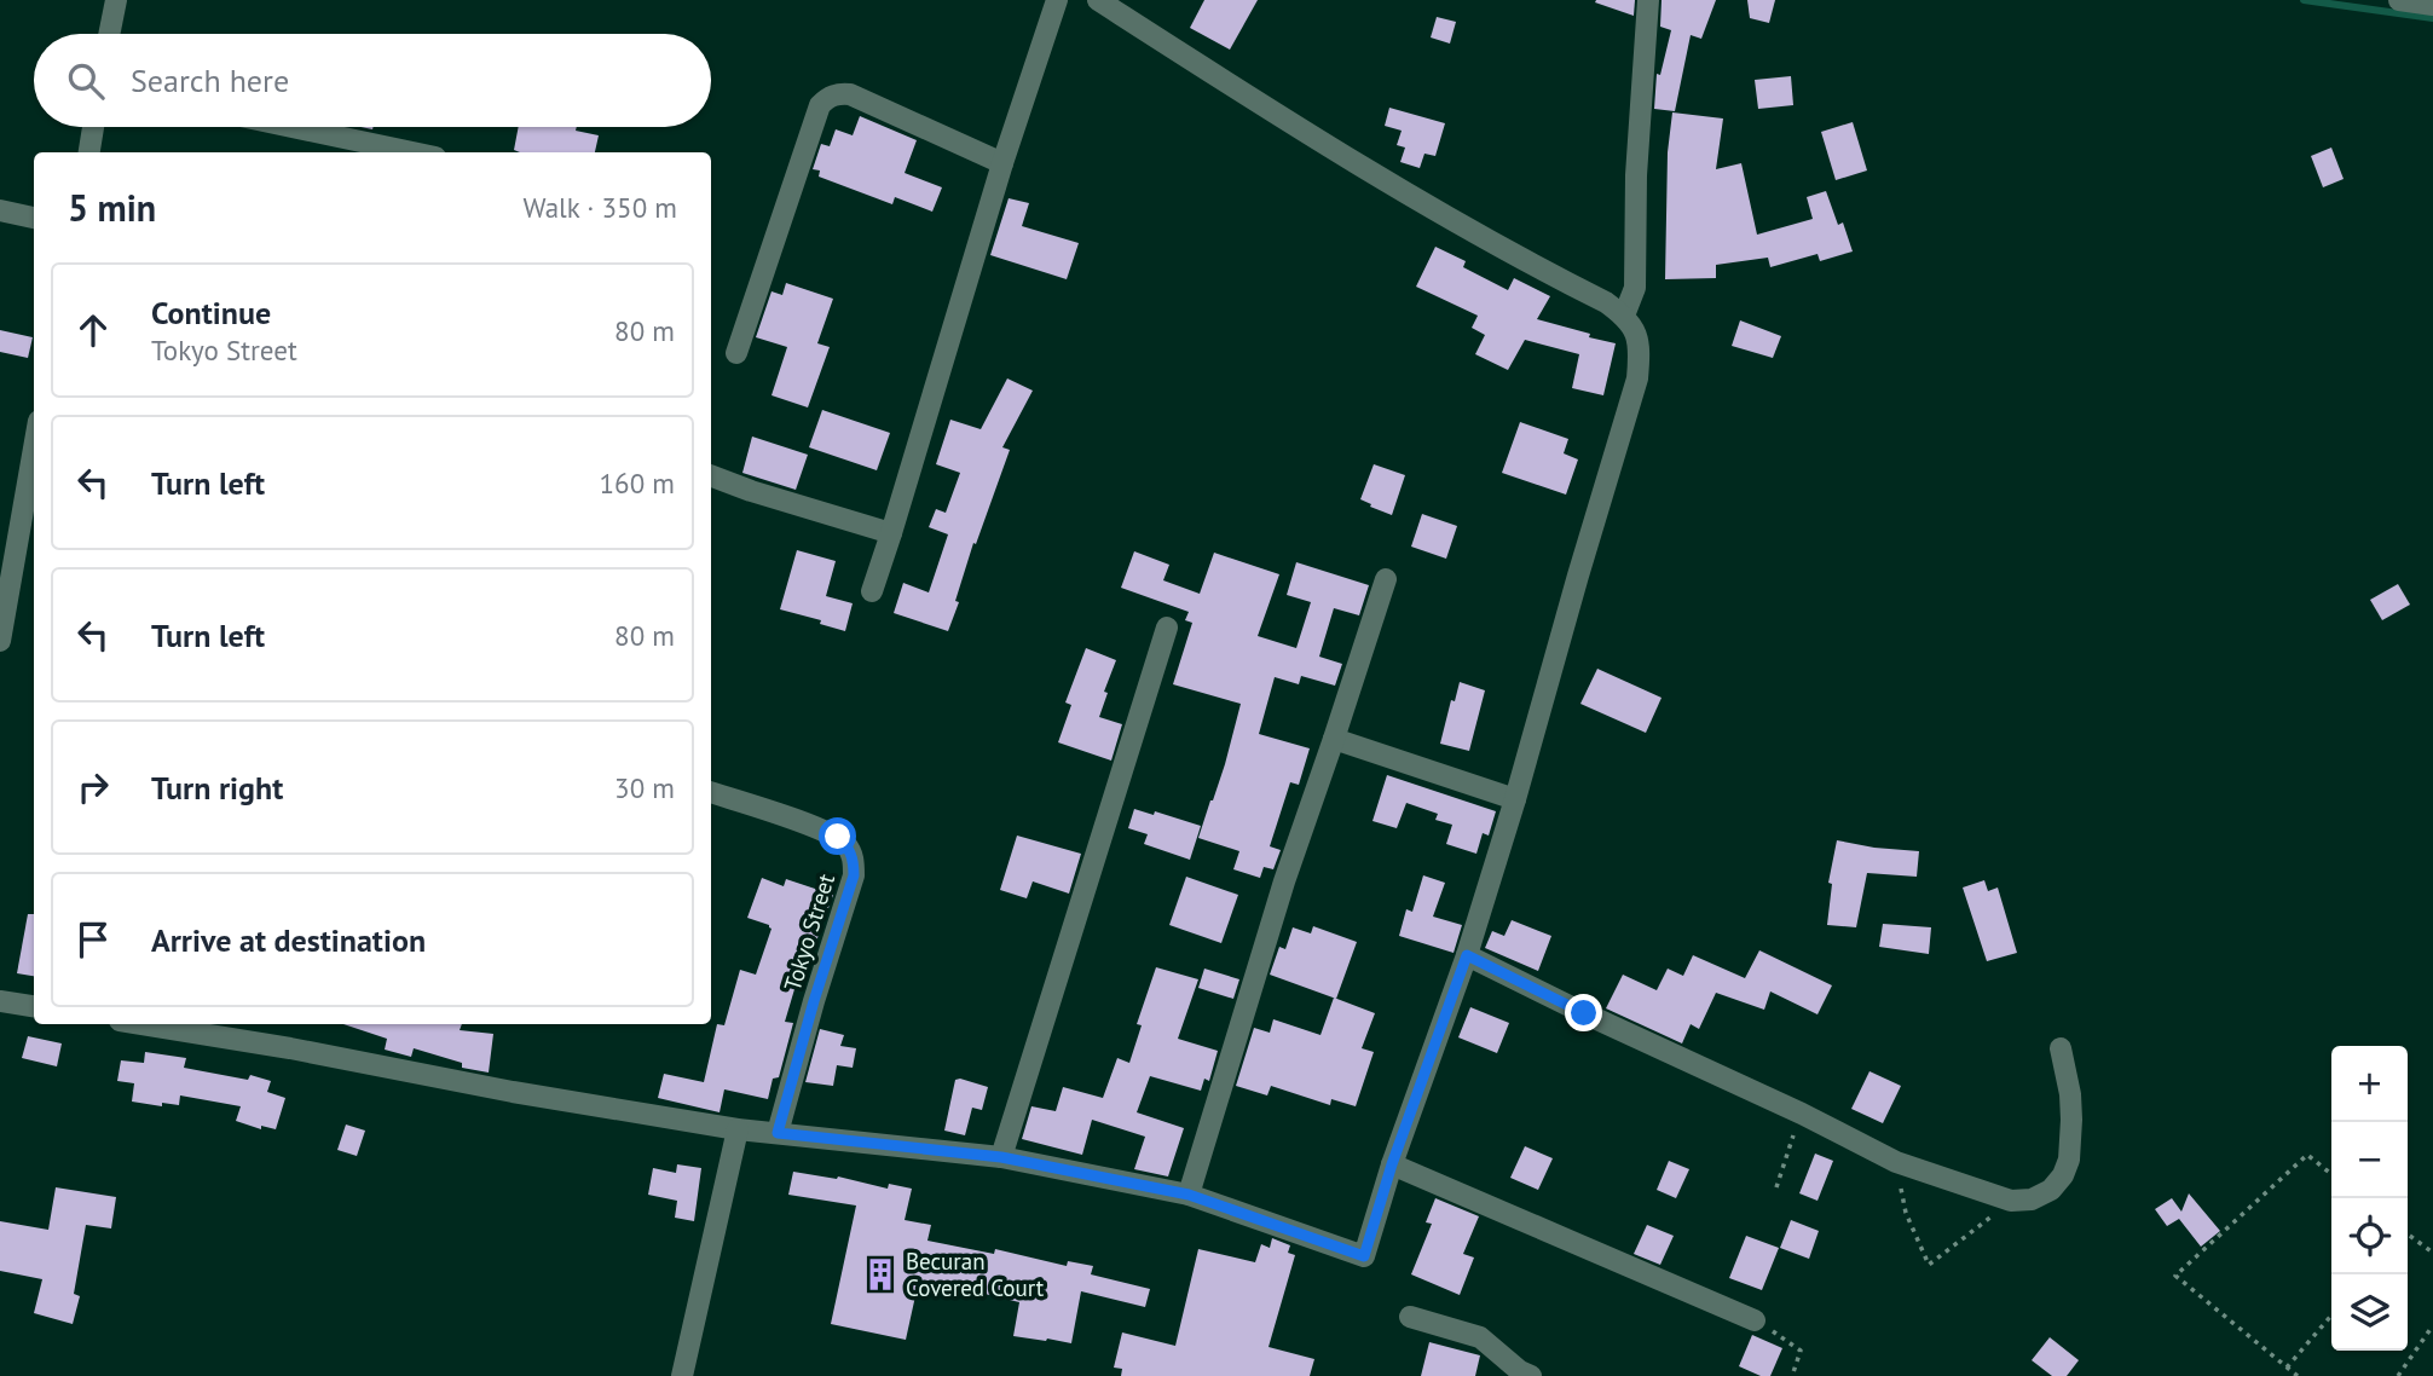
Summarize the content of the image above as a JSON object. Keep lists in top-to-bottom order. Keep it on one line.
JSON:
{"streets":{"street":["Tokyo Street"]},"places":{"building":["Becuran Covered Court"]},"page":{"search":"Search here","heading":["5 min","Walk · 350 m"],"list":[["Continue","Tokyo Street","80 m"],["Turn left","160 m"],["Turn left","80 m"],["Turn right","30 m"],"Arrive at destination"],"map_buttons":["+","−"]}}
